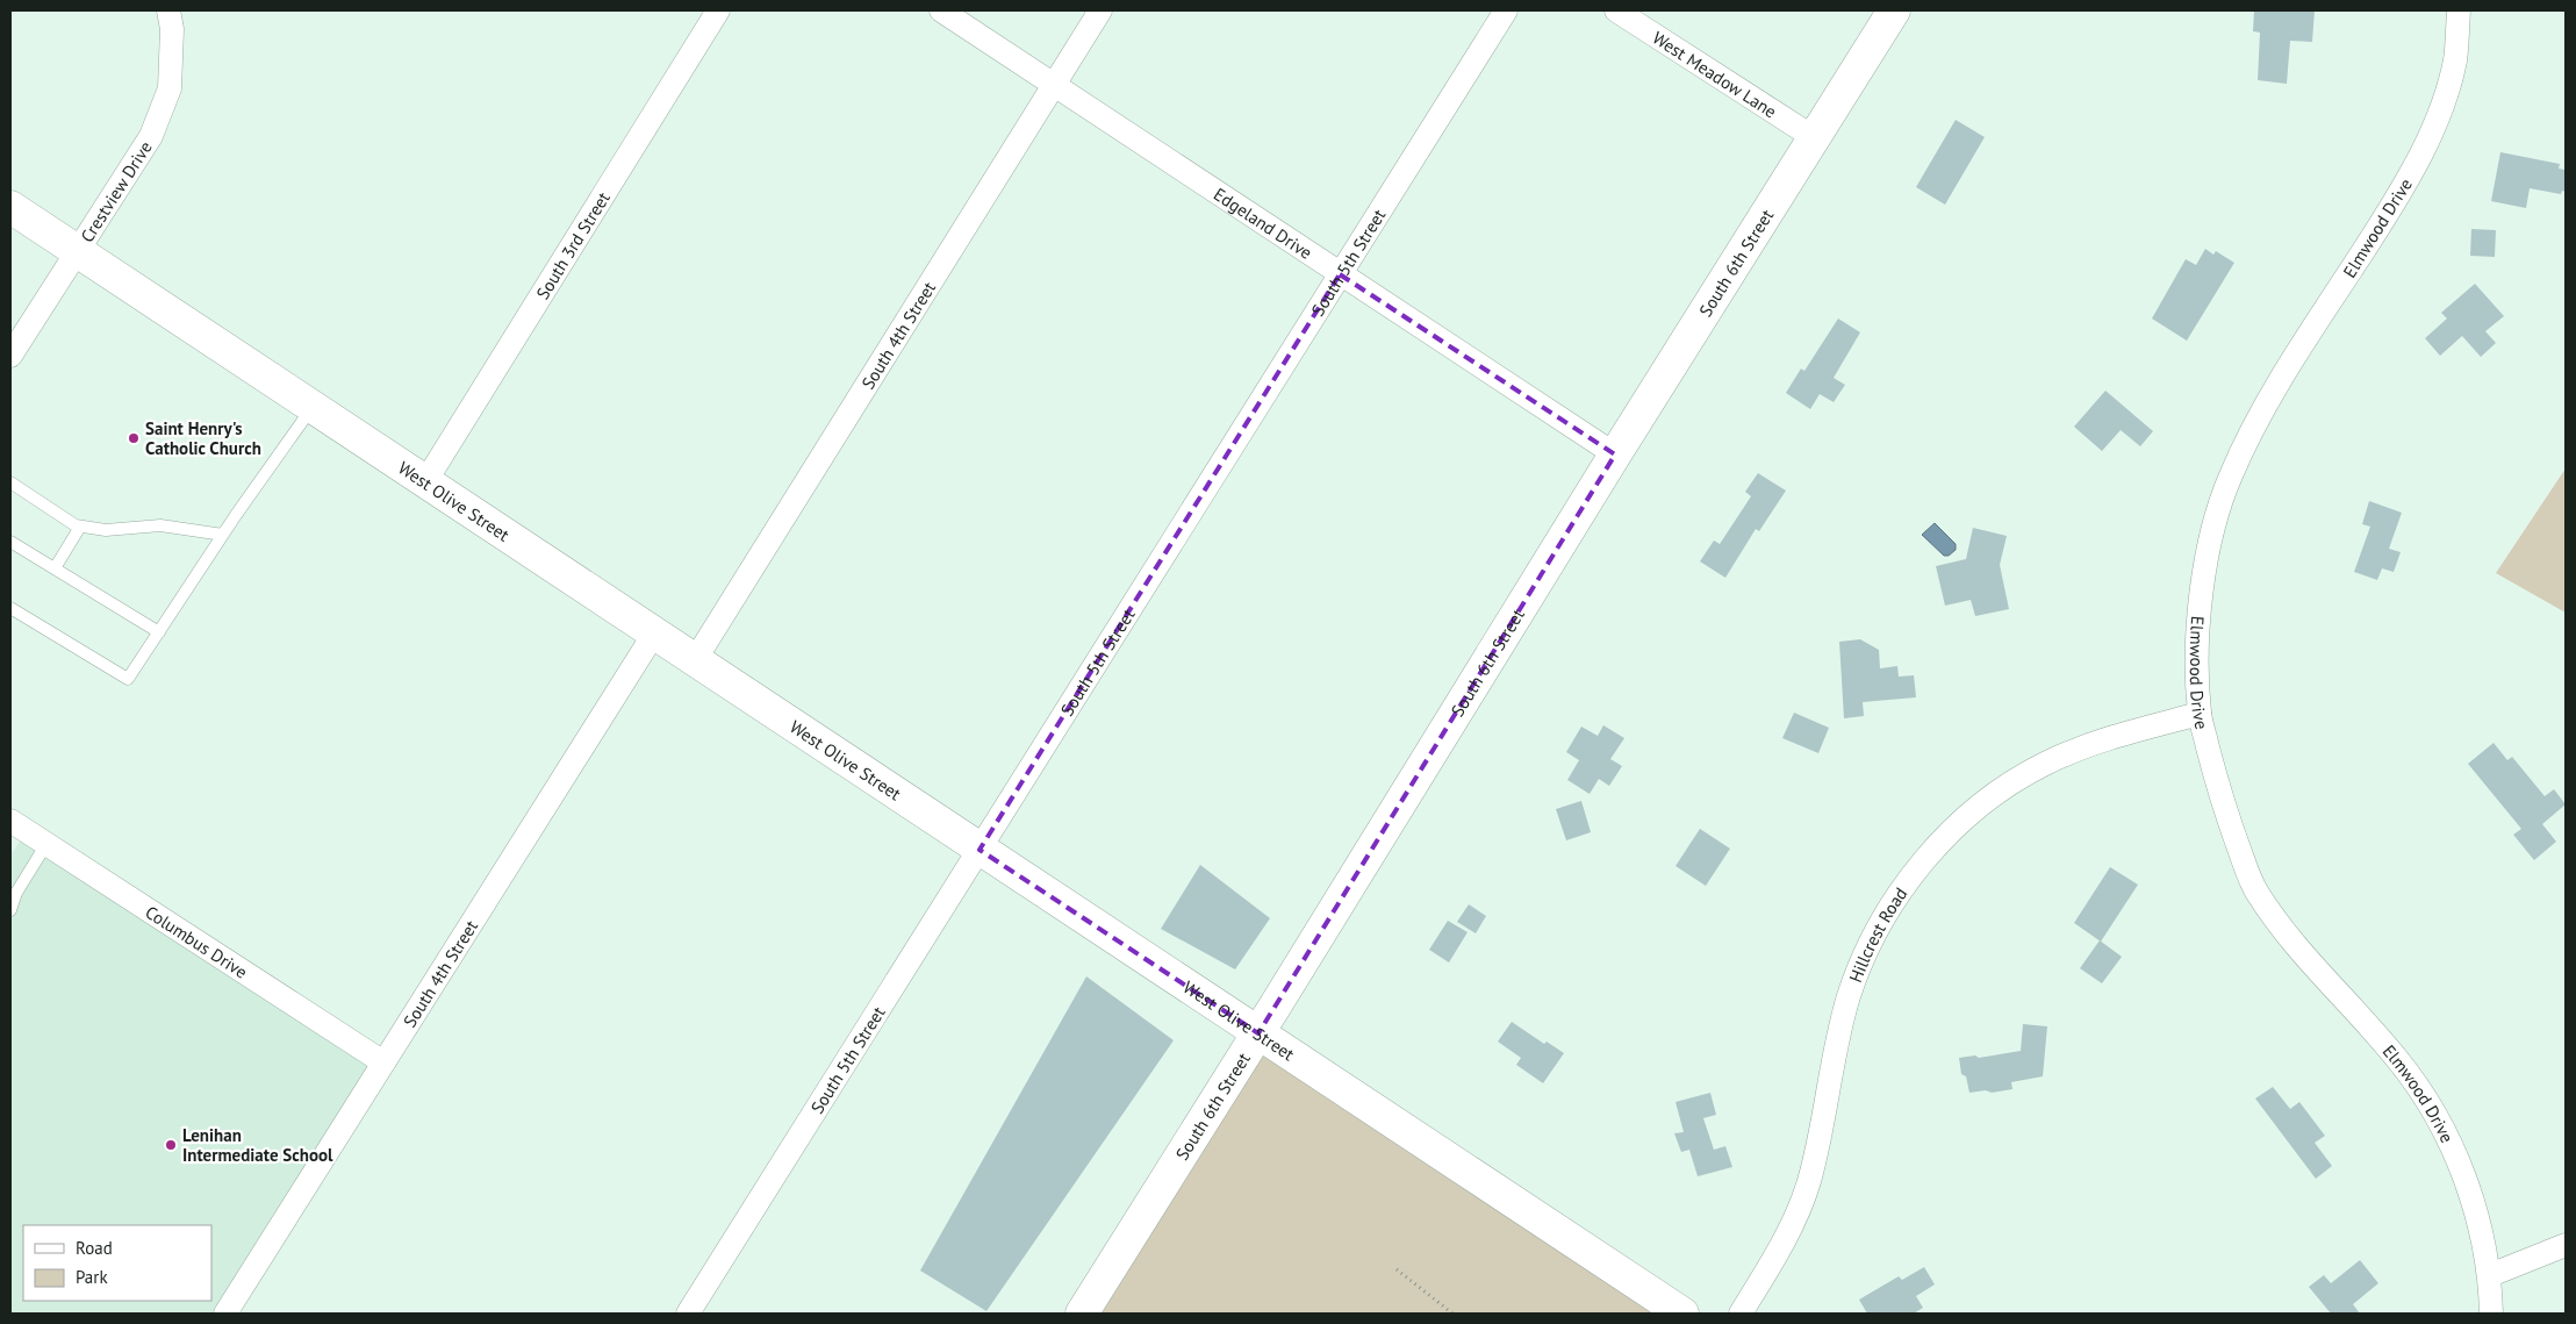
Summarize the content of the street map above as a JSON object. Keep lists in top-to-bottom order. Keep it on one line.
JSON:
{"streets":{"main road":["South 6th Street","West Olive Street"],"street":["West Meadow Lane","Crestview Drive","Edgeland Drive","Elmwood Drive","South 3rd Street","South 5th Street","South 4th Street","Hillcrest Road","Columbus Drive"]},"crossings":[["West Meadow Lane","South 6th Street"],["Crestview Drive","West Olive Street"],["Edgeland Drive","South 6th Street"],["Edgeland Drive","South 5th Street"],["Edgeland Drive","South 4th Street"],["Elmwood Drive","Hillcrest Road"],["South 3rd Street","West Olive Street"],["South 6th Street","West Olive Street"],["South 5th Street","West Olive Street"],["South 4th Street","West Olive Street"],["South 4th Street","Columbus Drive"]],"places":["Saint Henry's Catholic Church","Lenihan Intermediate School"],"legend":["Road","Park"]}
